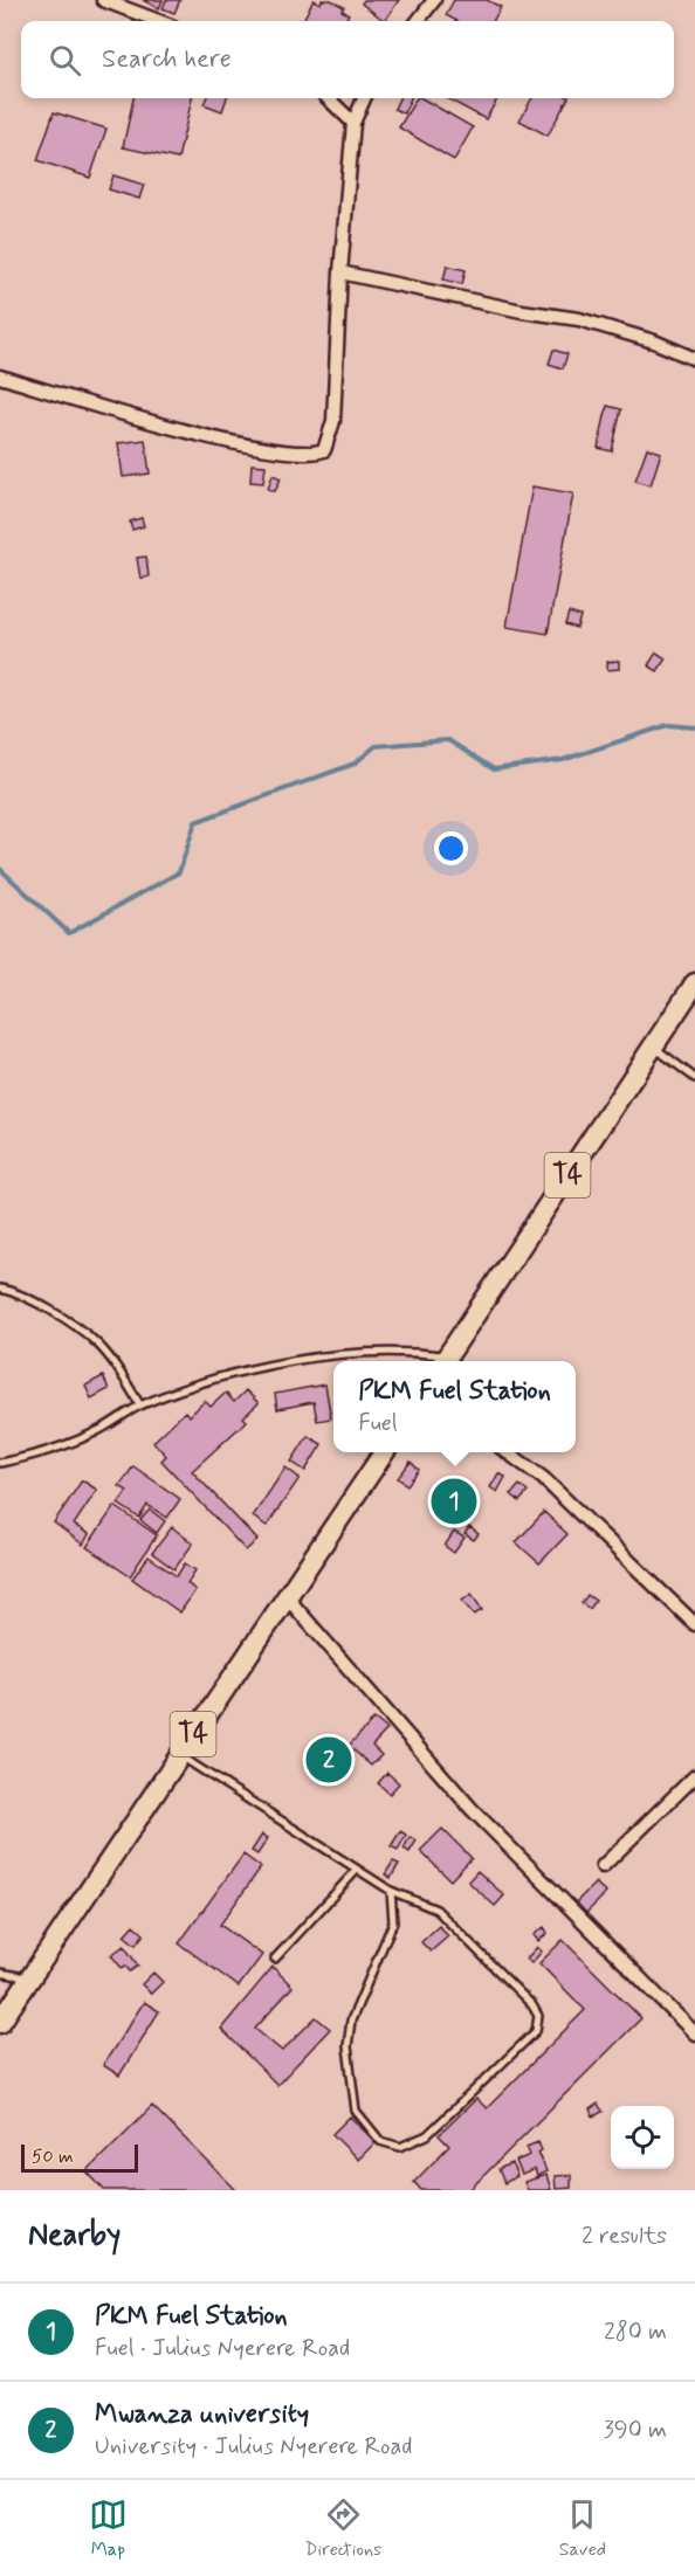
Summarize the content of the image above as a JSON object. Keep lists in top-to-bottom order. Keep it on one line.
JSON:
{"streets":{"highway":["T4"]},"scale_bar":"50 m","page":{"search":"Search here","popup":["PKM Fuel Station","Fuel"],"pins":["1","2"],"scale":"50 m","heading":["Nearby","2 results"],"list":[{"mark":"1","name":"PKM Fuel Station","note":"Fuel · Julius Nyerere Road","value":"280 m"},{"mark":"2","name":"Mwanza university","note":"University · Julius Nyerere Road","value":"390 m"}],"nav":["Map","Directions","Saved"]}}
